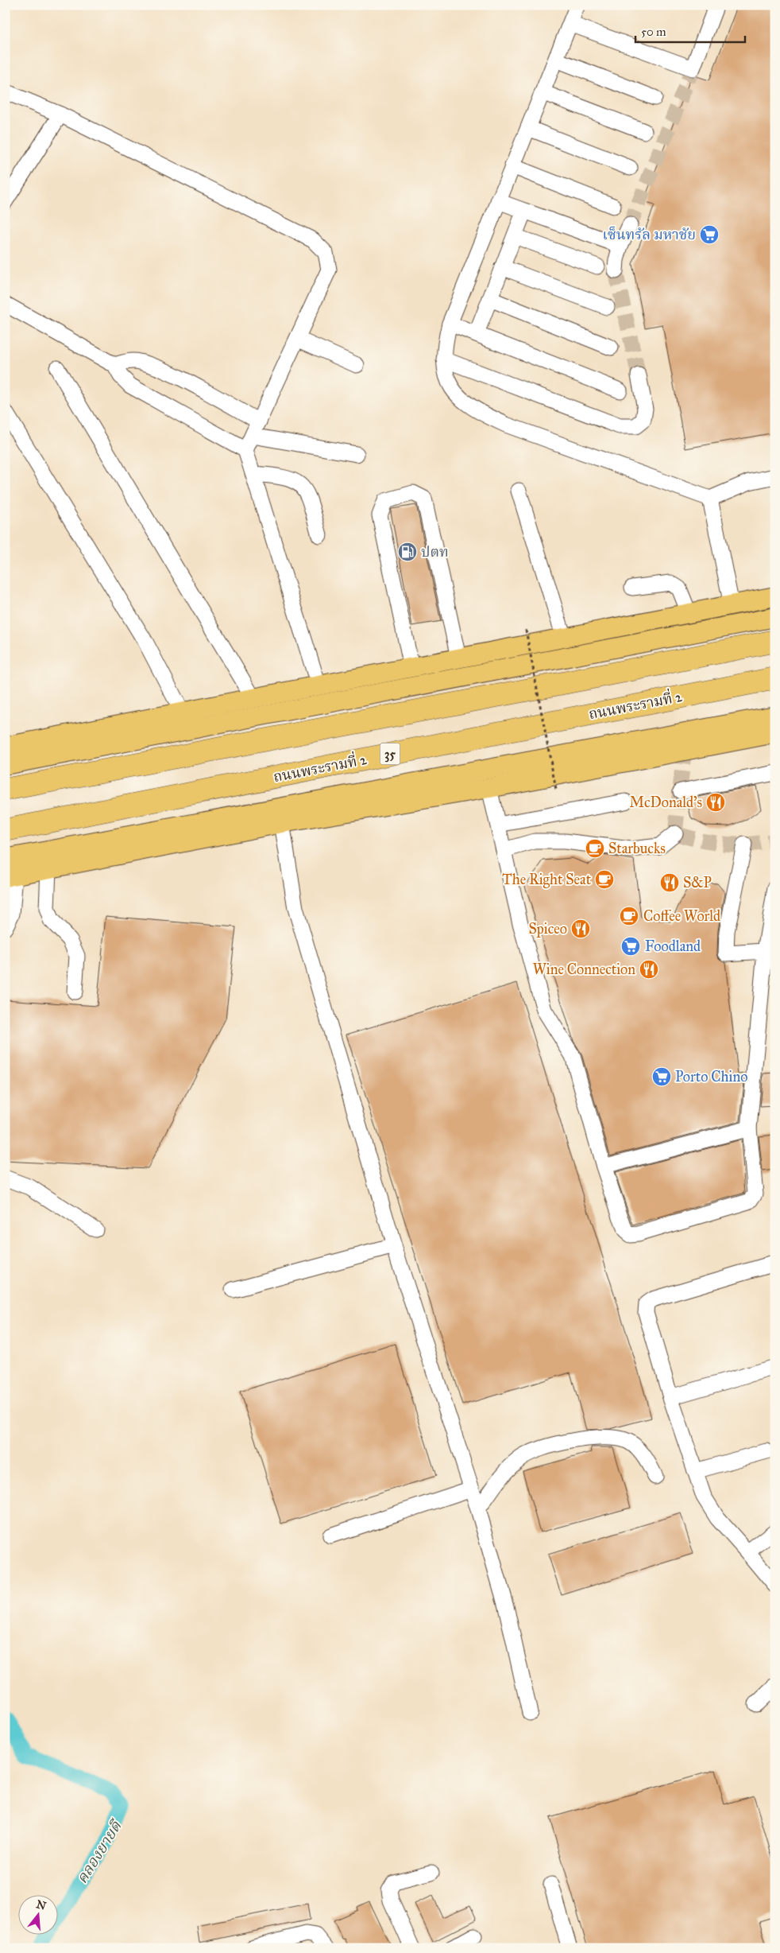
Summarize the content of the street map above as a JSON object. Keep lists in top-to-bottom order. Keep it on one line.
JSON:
{"streets":{"highway":["ถนนพระรามที่ 2","35"]},"water":["คลองยายดี"],"places":{"supermarket":["เซ็นทรัล มหาชัย","Foodland","Porto Chino"],"fuel station":["ปตท"],"restaurant":["McDonald's","S&P","Spiceo","Wine Connection"],"cafe":["Starbucks","The Right Seat","Coffee World"]},"scale_bar":"50 m","north":"top"}
